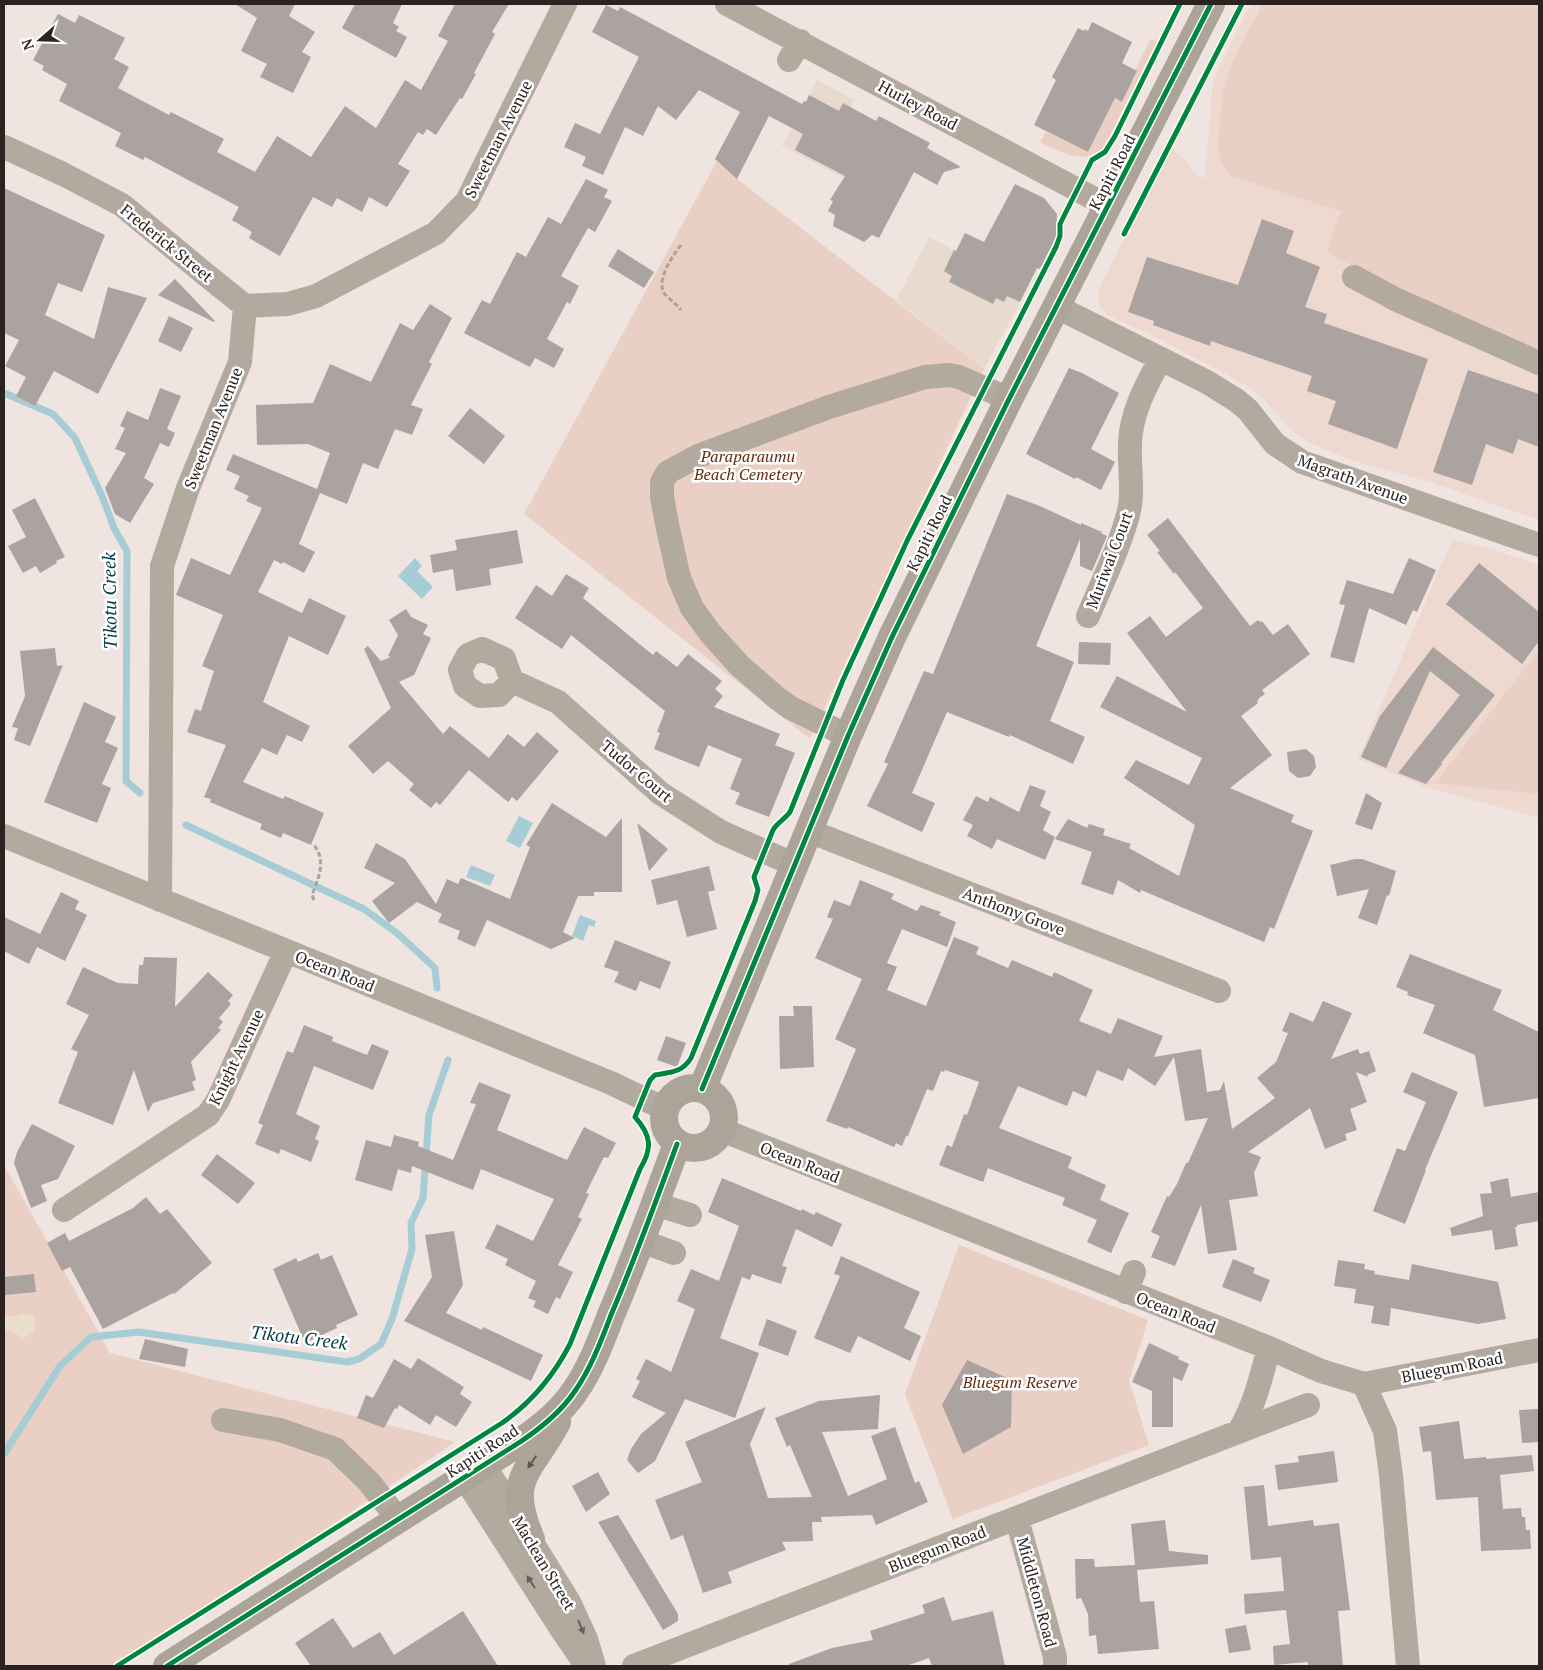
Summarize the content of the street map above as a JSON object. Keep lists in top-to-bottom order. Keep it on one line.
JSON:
{"streets":{"main road":["Kapiti Road"],"street":["Hurley Road","Sweetman Avenue","Frederick Street","Magrath Avenue","Muriwai Court","Tudor Court","Anthony Grove","Ocean Road","Knight Avenue","Bluegum Road","Maclean Street","Middleton Road"]},"crossings":[["Hurley Road","Kapiti Road"],["Sweetman Avenue","Frederick Street"],["Sweetman Avenue","Ocean Road"],["Kapiti Road","Magrath Avenue"],["Kapiti Road","Tudor Court"],["Kapiti Road","Anthony Grove"],["Kapiti Road","Ocean Road"],["Kapiti Road","Maclean Street"],["Magrath Avenue","Muriwai Court"],["Ocean Road","Knight Avenue"],["Ocean Road","Bluegum Road"],["Bluegum Road","Middleton Road"]],"water":["Tikotu Creek"],"parks":["Paraparaumu Beach Cemetery","Bluegum Reserve"],"north":"left"}
